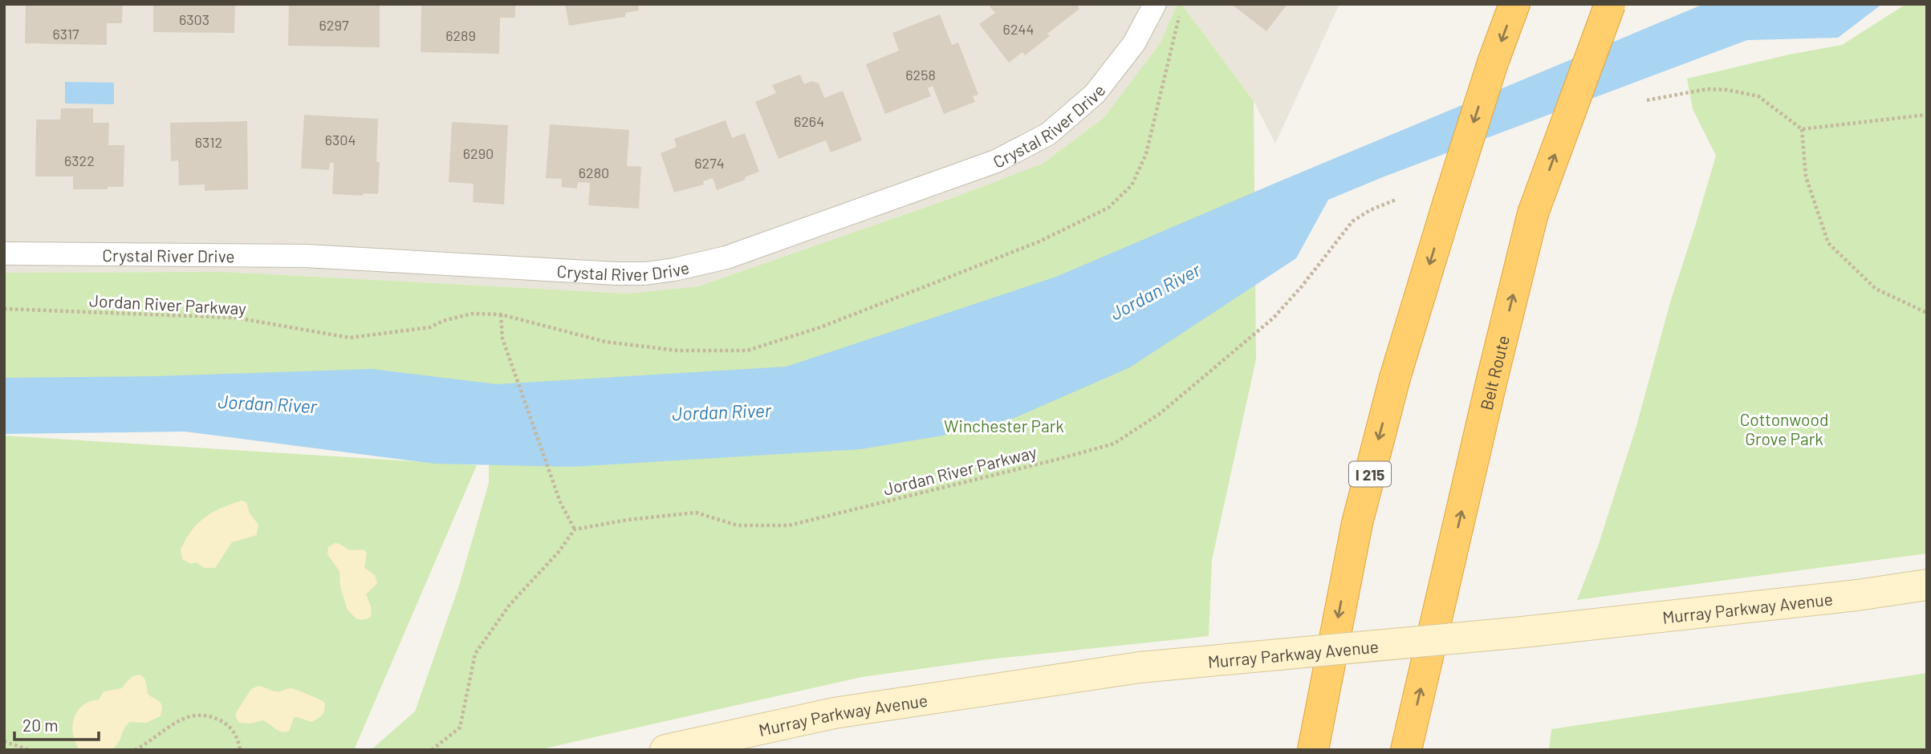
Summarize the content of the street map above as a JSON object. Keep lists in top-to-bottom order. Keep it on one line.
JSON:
{"streets":{"highway":["Belt Route","I 215"],"street":["Crystal River Drive","Murray Parkway Avenue"],"path":["Jordan River Parkway"]},"water":["Jordan River"],"parks":["Cottonwood Grove Park","Winchester Park"],"house_numbers":["6303","6297","6244","6317","6289","6258","6264","6304","6312","6290","6322","6274","6280"],"scale_bar":"20 m"}
